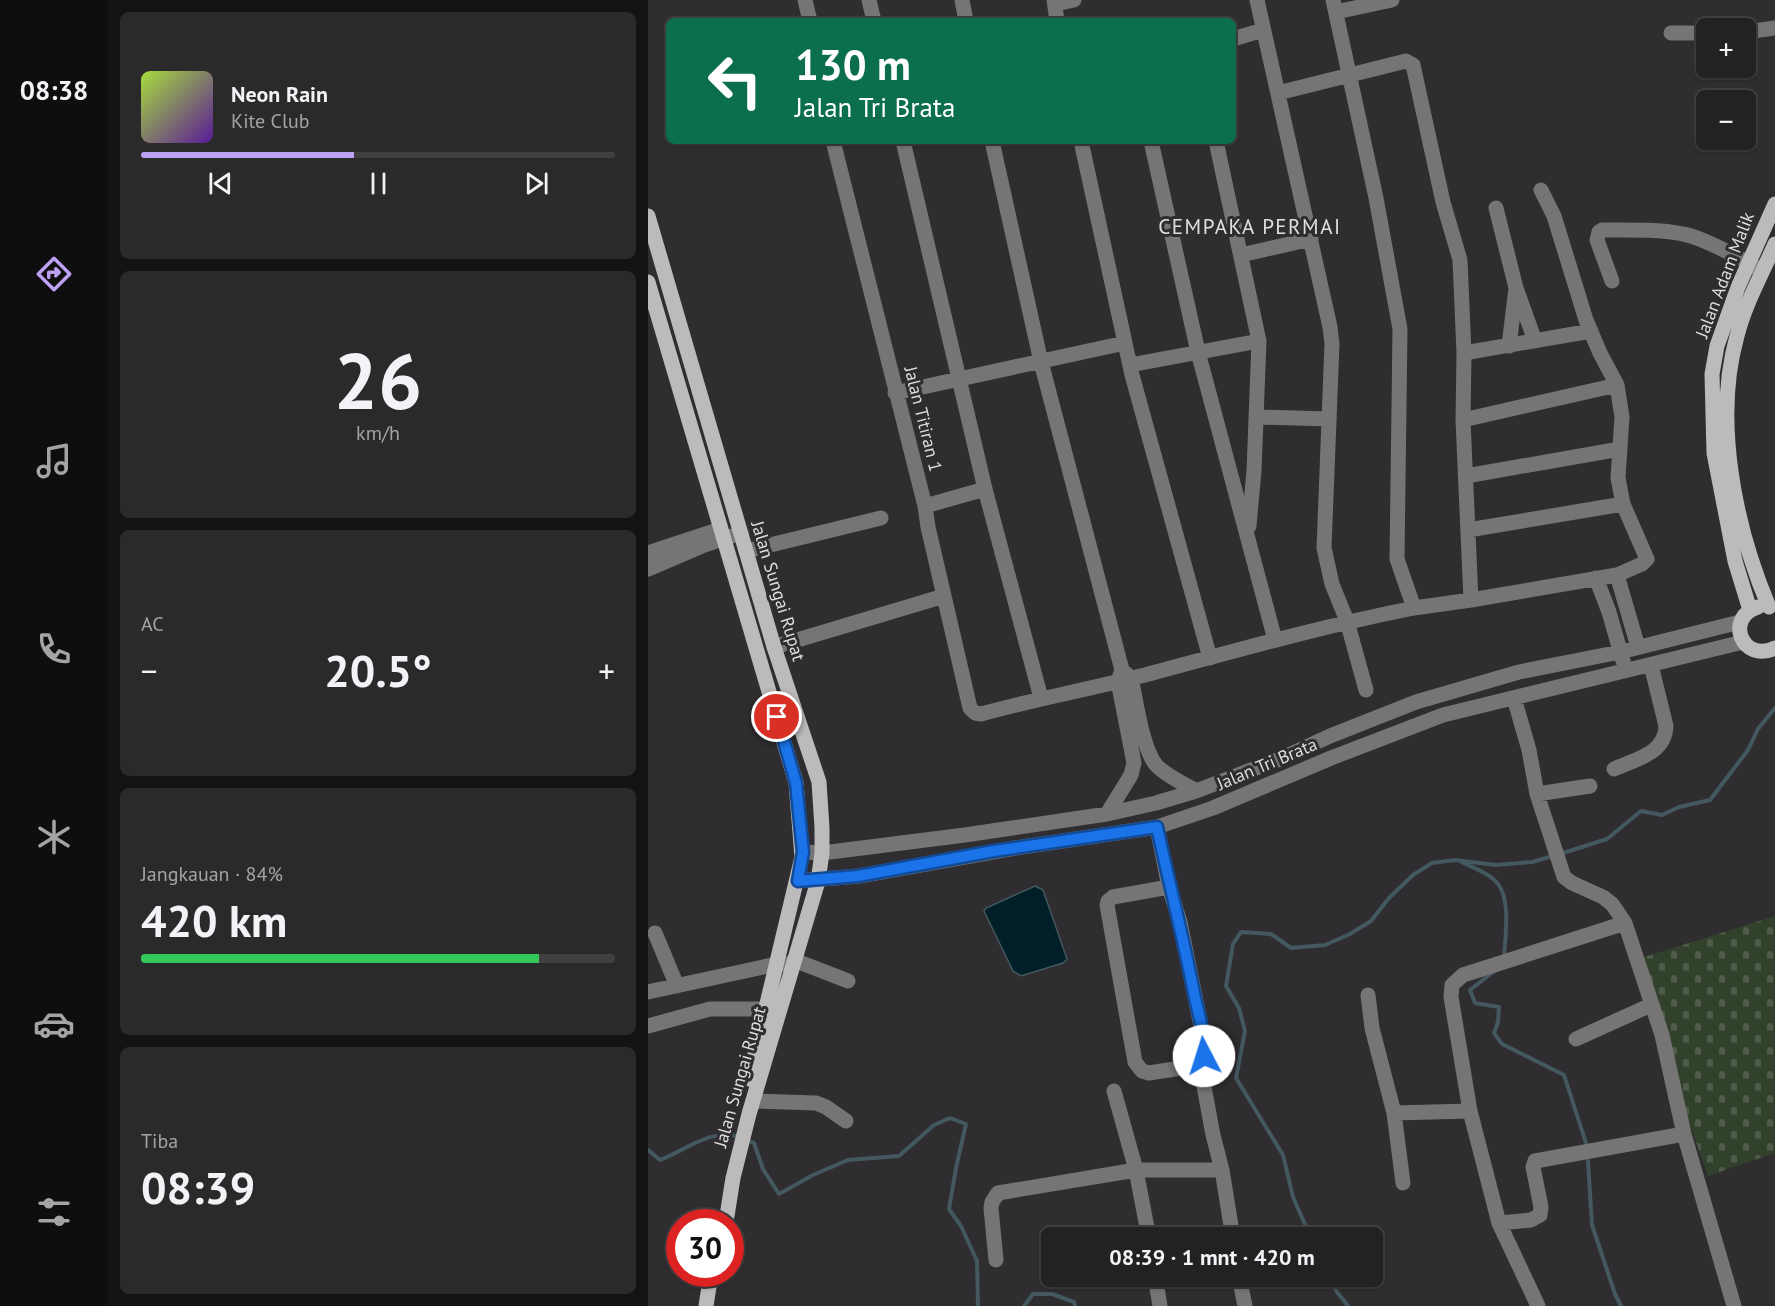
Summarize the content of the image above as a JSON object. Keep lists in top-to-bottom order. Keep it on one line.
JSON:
{"streets":{"main road":["Jalan Adam Malik","Jalan Sungai Rupat"],"street":["Jalan Titiran 1","Jalan Tri Brata"]},"crossings":[["Jalan Sungai Rupat","Jalan Tri Brata"]],"districts":["CEMPAKA PERMAI"],"page":{"tabs":"08:38","map_buttons":["+","−"],"turn":["130 m","Jalan Tri Brata"],"song":["Neon Rain","Kite Club"],"tile":[["26","km/h"],"AC",["Jangkauan · 84%","420 km"],["Tiba","08:39"]],"heat":["−","20.5°","+"],"limit":"30","trip":"08:39 · 1 mnt · 420 m"}}
